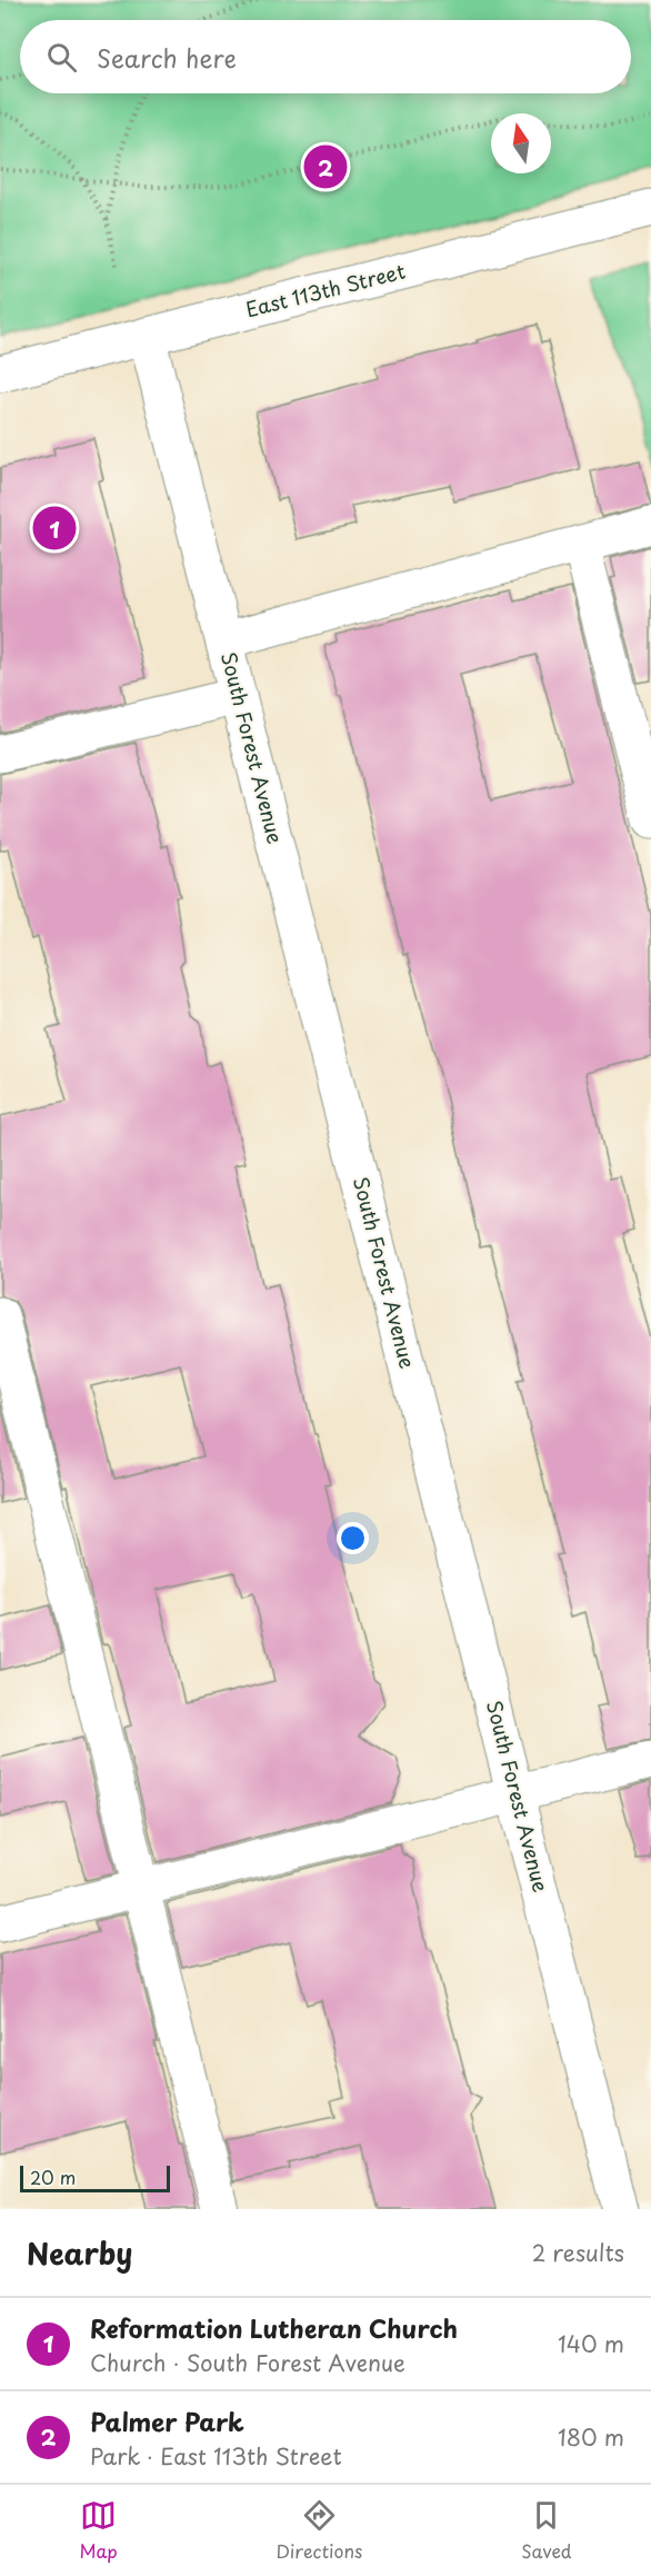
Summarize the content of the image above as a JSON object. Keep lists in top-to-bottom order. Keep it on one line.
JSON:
{"streets":{"street":["East 113th Street","South Forest Avenue"]},"crossings":[["East 113th Street","South Forest Avenue"]],"scale_bar":"20 m","north":"top","page":{"search":"Search here","pins":["2","1"],"scale":"20 m","heading":["Nearby","2 results"],"list":[{"mark":"1","name":"Reformation Lutheran Church","note":"Church · South Forest Avenue","value":"140 m"},{"mark":"2","name":"Palmer Park","note":"Park · East 113th Street","value":"180 m"}],"nav":["Map","Directions","Saved"]}}
